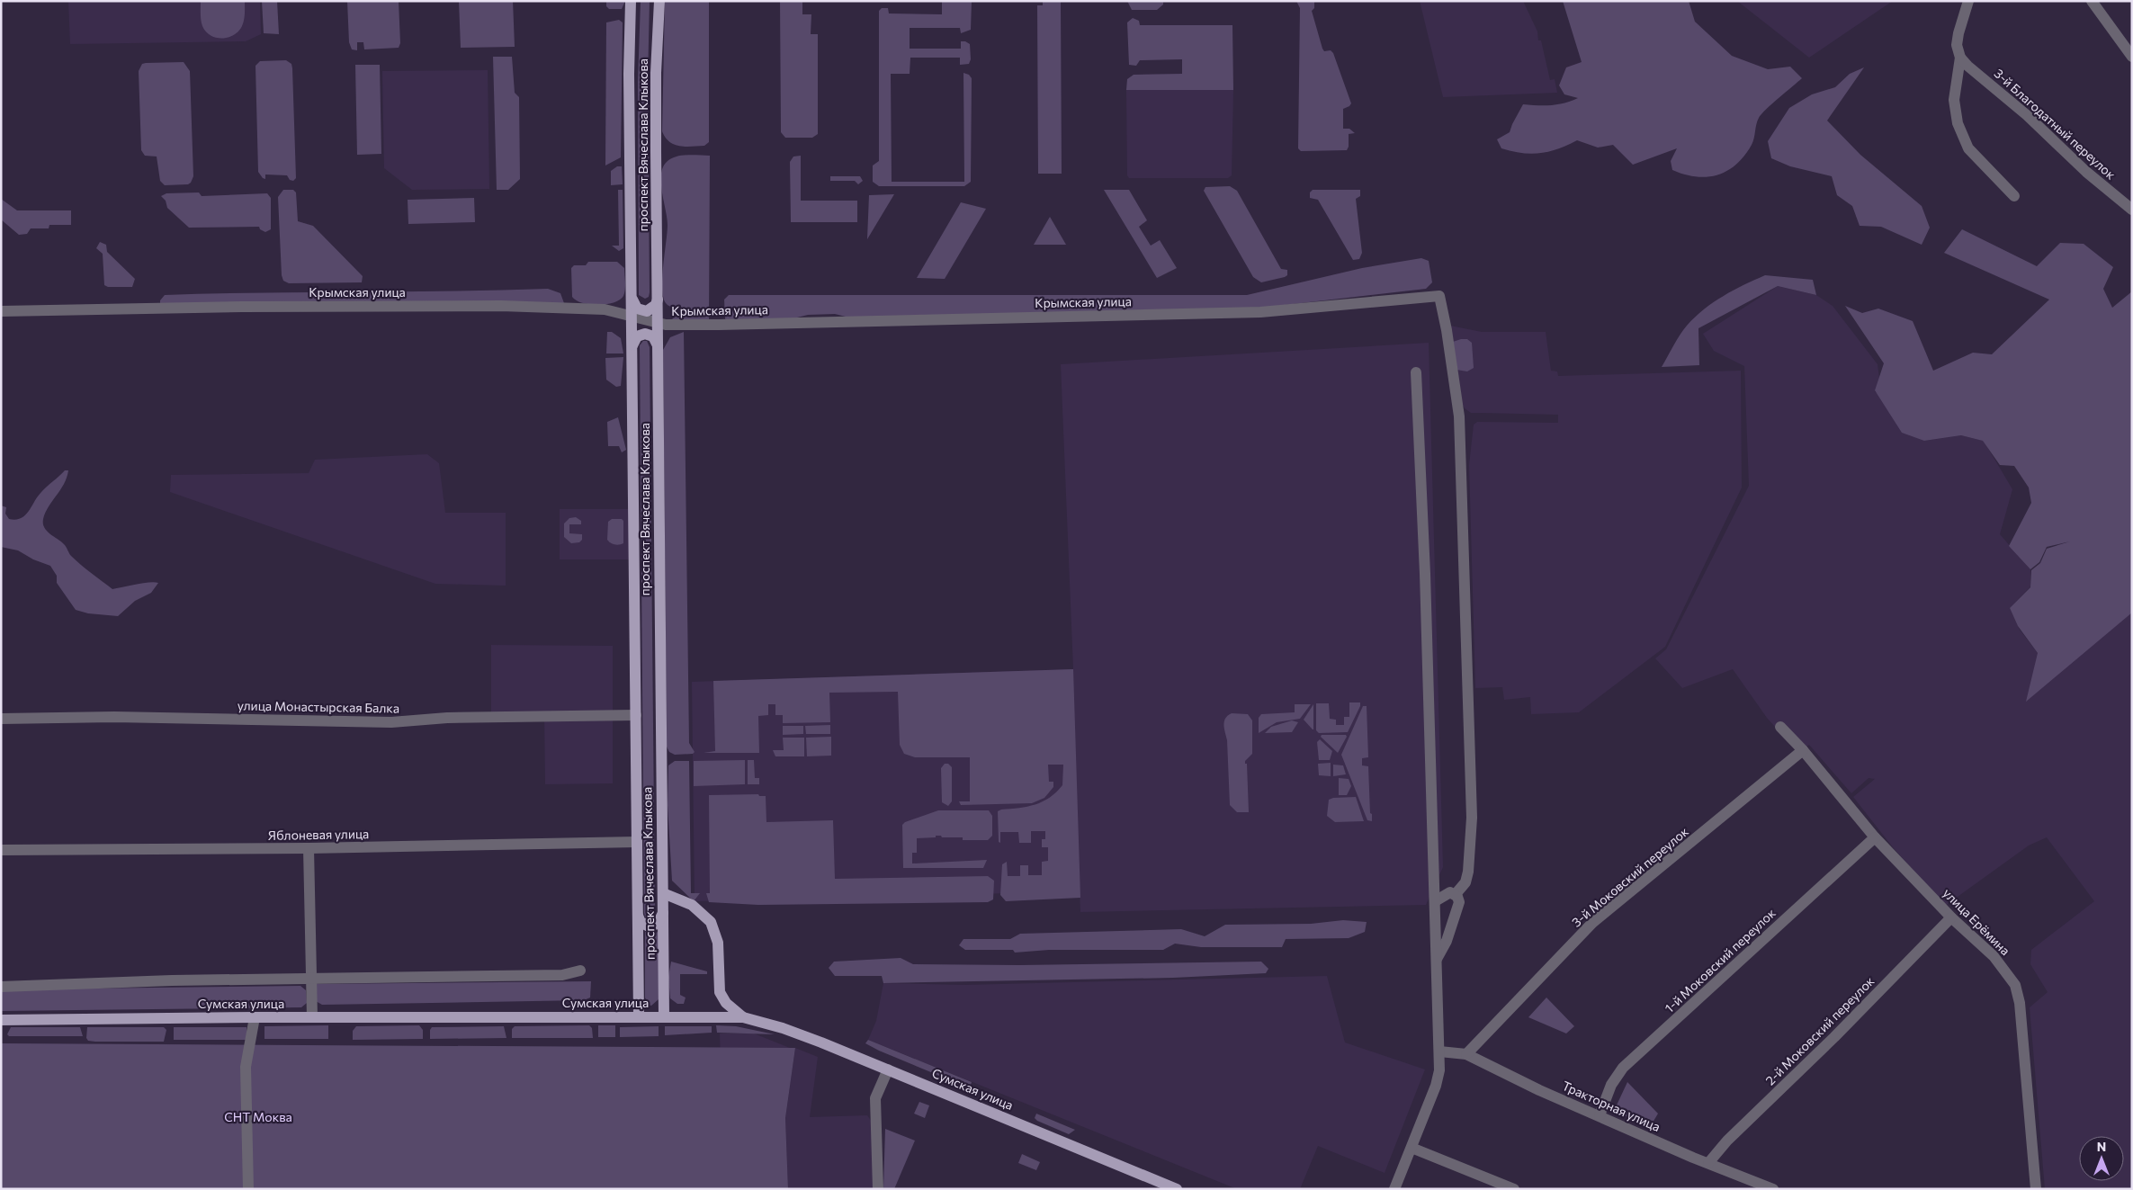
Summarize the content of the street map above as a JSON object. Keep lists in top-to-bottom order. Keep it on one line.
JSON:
{"streets":{"main road":["проспект Вячеслава Клыкова","Сумская улица"],"street":["3-й Благодатный переулок","Крымская улица","улица Монастырская Балка","Яблоневая улица","3-й Моковский переулок","улица Ерёмина","1-й Моковский переулок","2-й Моковский переулок","Тракторная улица"]},"crossings":[["проспект Вячеслава Клыкова","Крымская улица"],["проспект Вячеслава Клыкова","улица Монастырская Балка"],["проспект Вячеслава Клыкова","Яблоневая улица"],["проспект Вячеслава Клыкова","Сумская улица"],["3-й Моковский переулок","улица Ерёмина"],["3-й Моковский переулок","Тракторная улица"],["улица Ерёмина","1-й Моковский переулок"],["улица Ерёмина","2-й Моковский переулок"],["1-й Моковский переулок","Тракторная улица"],["2-й Моковский переулок","Тракторная улица"]],"parks":["СНТ Моква"],"north":"top"}
